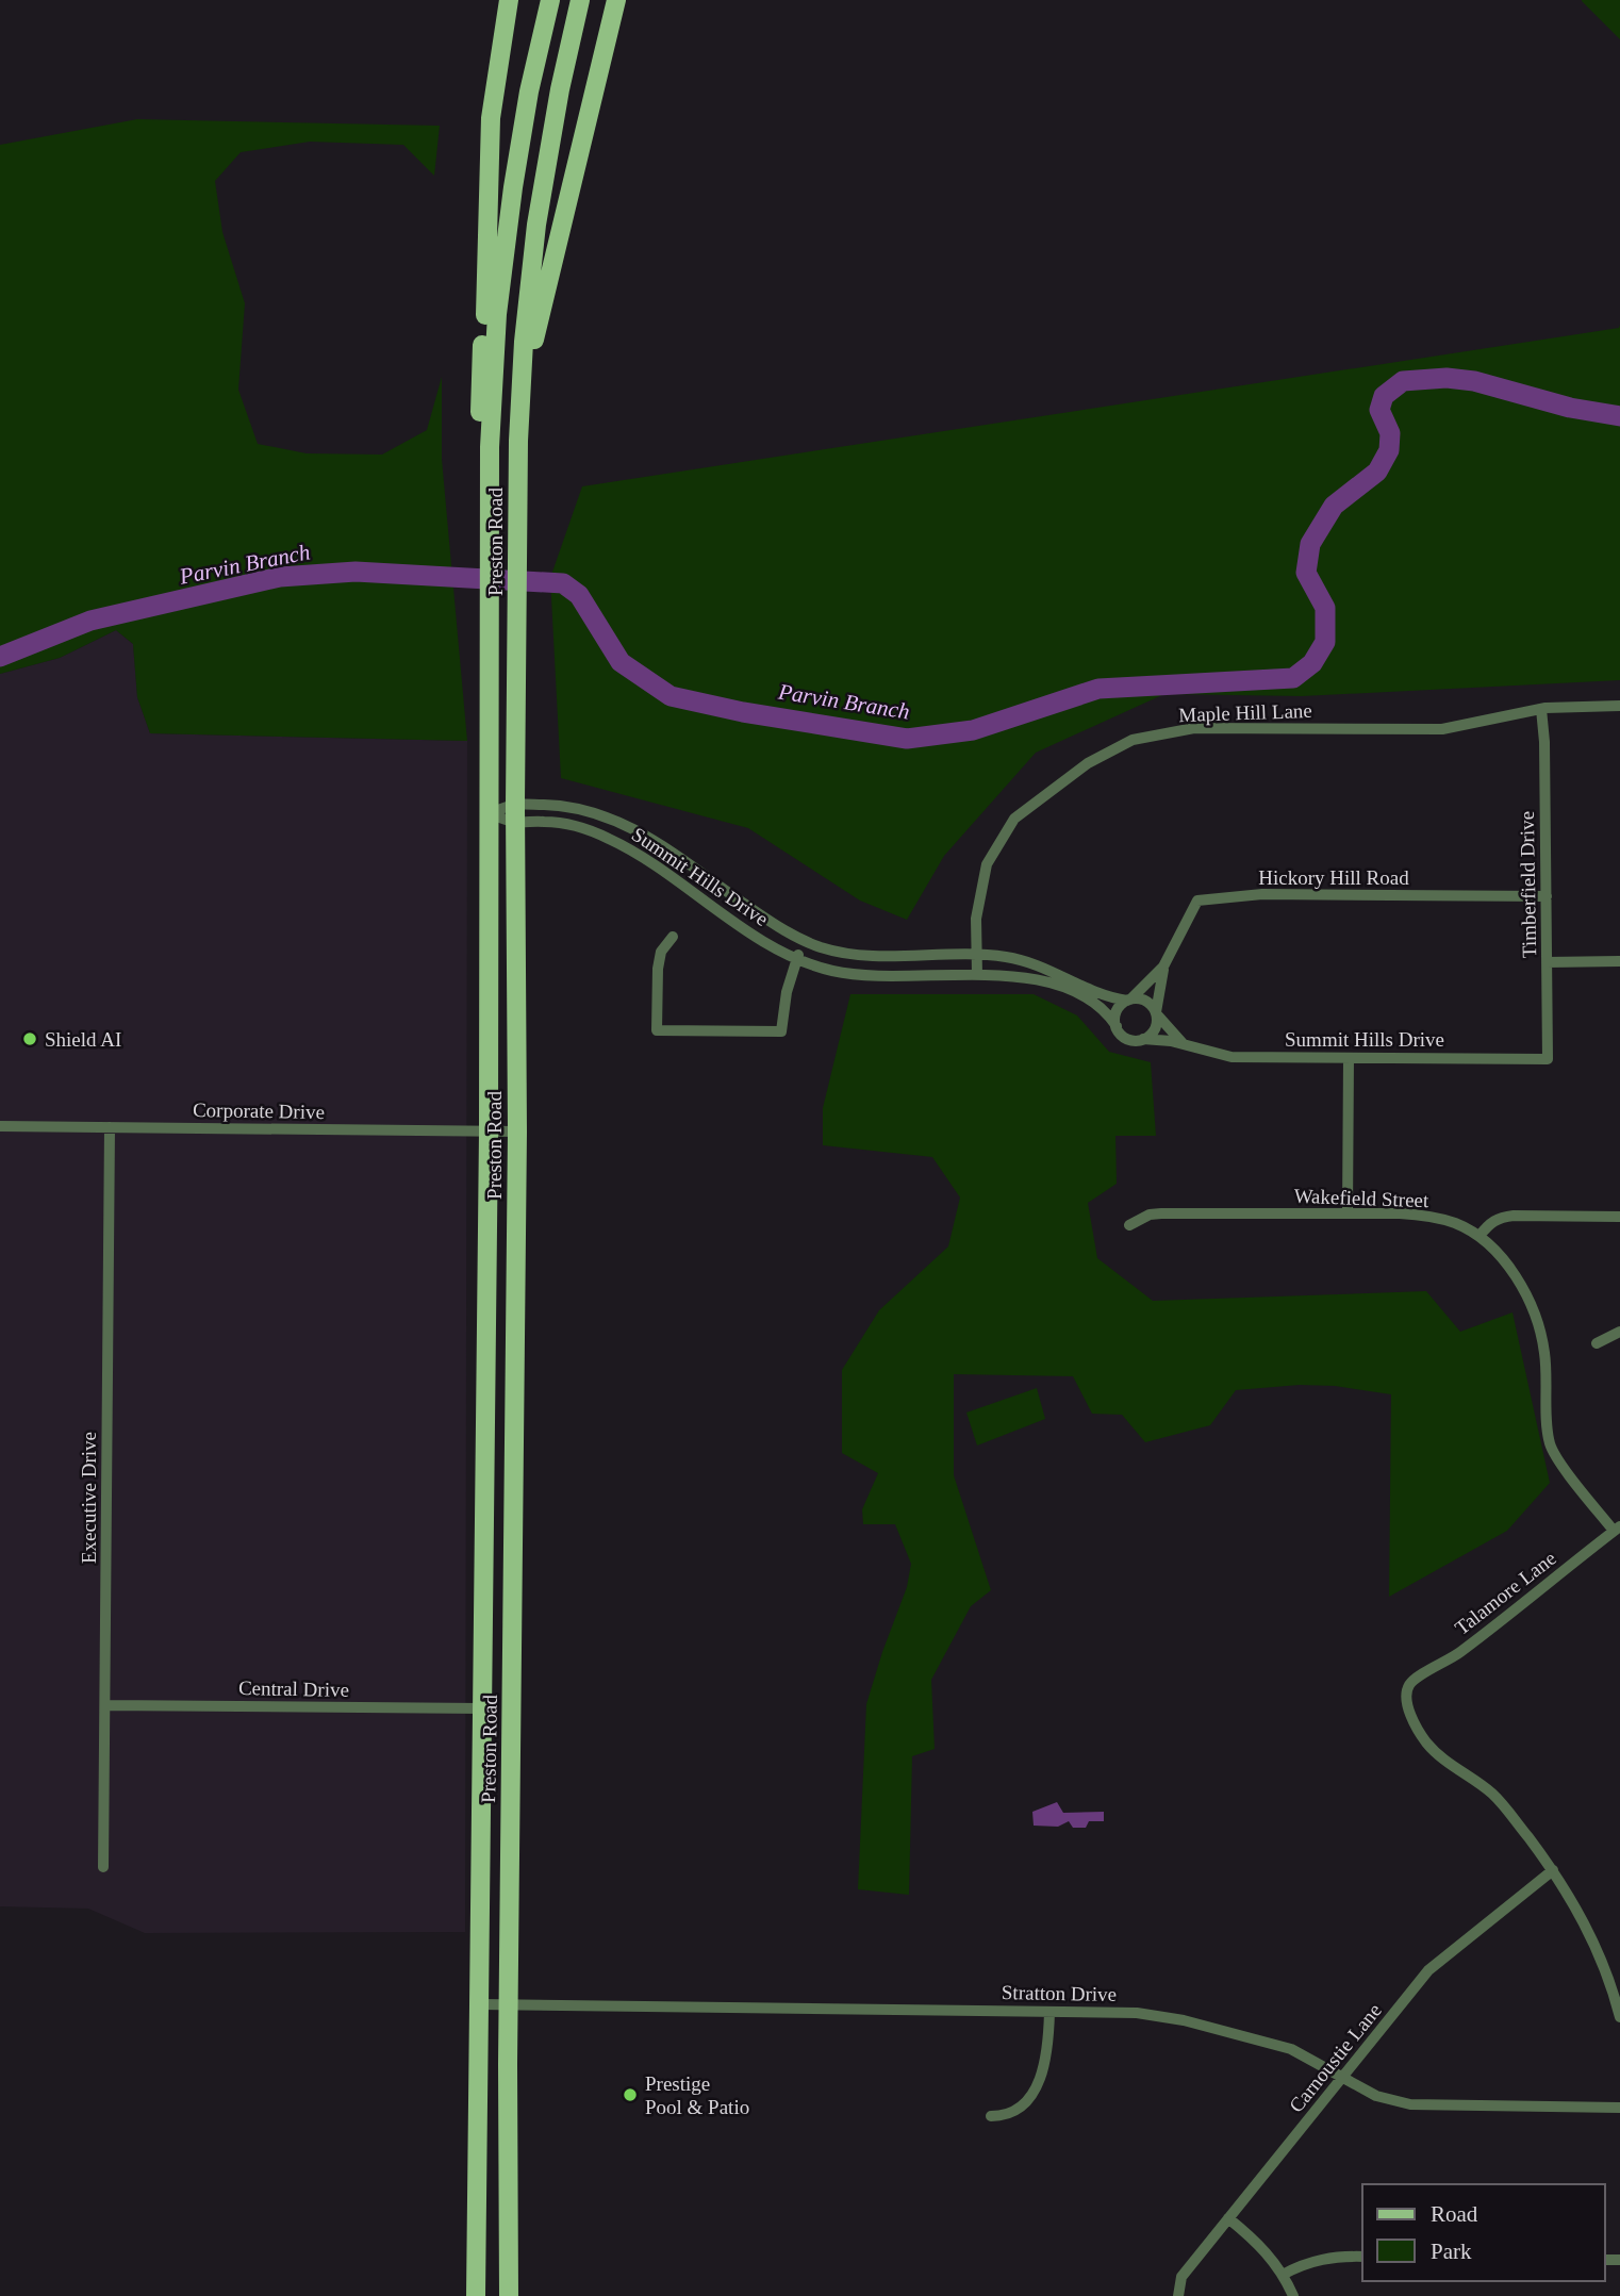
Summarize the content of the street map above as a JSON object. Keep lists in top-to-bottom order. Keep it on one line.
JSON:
{"streets":{"main road":["Preston Road"],"street":["Maple Hill Lane","Summit Hills Drive","Hickory Hill Road","Timberfield Drive","Corporate Drive","Wakefield Street","Executive Drive","Talamore Lane","Central Drive","Stratton Drive","Carnoustie Lane"]},"crossings":[["Preston Road","Summit Hills Drive"],["Preston Road","Corporate Drive"],["Preston Road","Central Drive"],["Preston Road","Stratton Drive"],["Maple Hill Lane","Summit Hills Drive"],["Maple Hill Lane","Timberfield Drive"],["Summit Hills Drive","Hickory Hill Road"],["Summit Hills Drive","Timberfield Drive"],["Hickory Hill Road","Timberfield Drive"],["Corporate Drive","Executive Drive"],["Wakefield Street","Talamore Lane"],["Executive Drive","Central Drive"],["Talamore Lane","Carnoustie Lane"],["Stratton Drive","Carnoustie Lane"]],"water":["Parvin Branch"],"places":["Shield AI","Prestige Pool & Patio"],"legend":["Road","Park"]}
